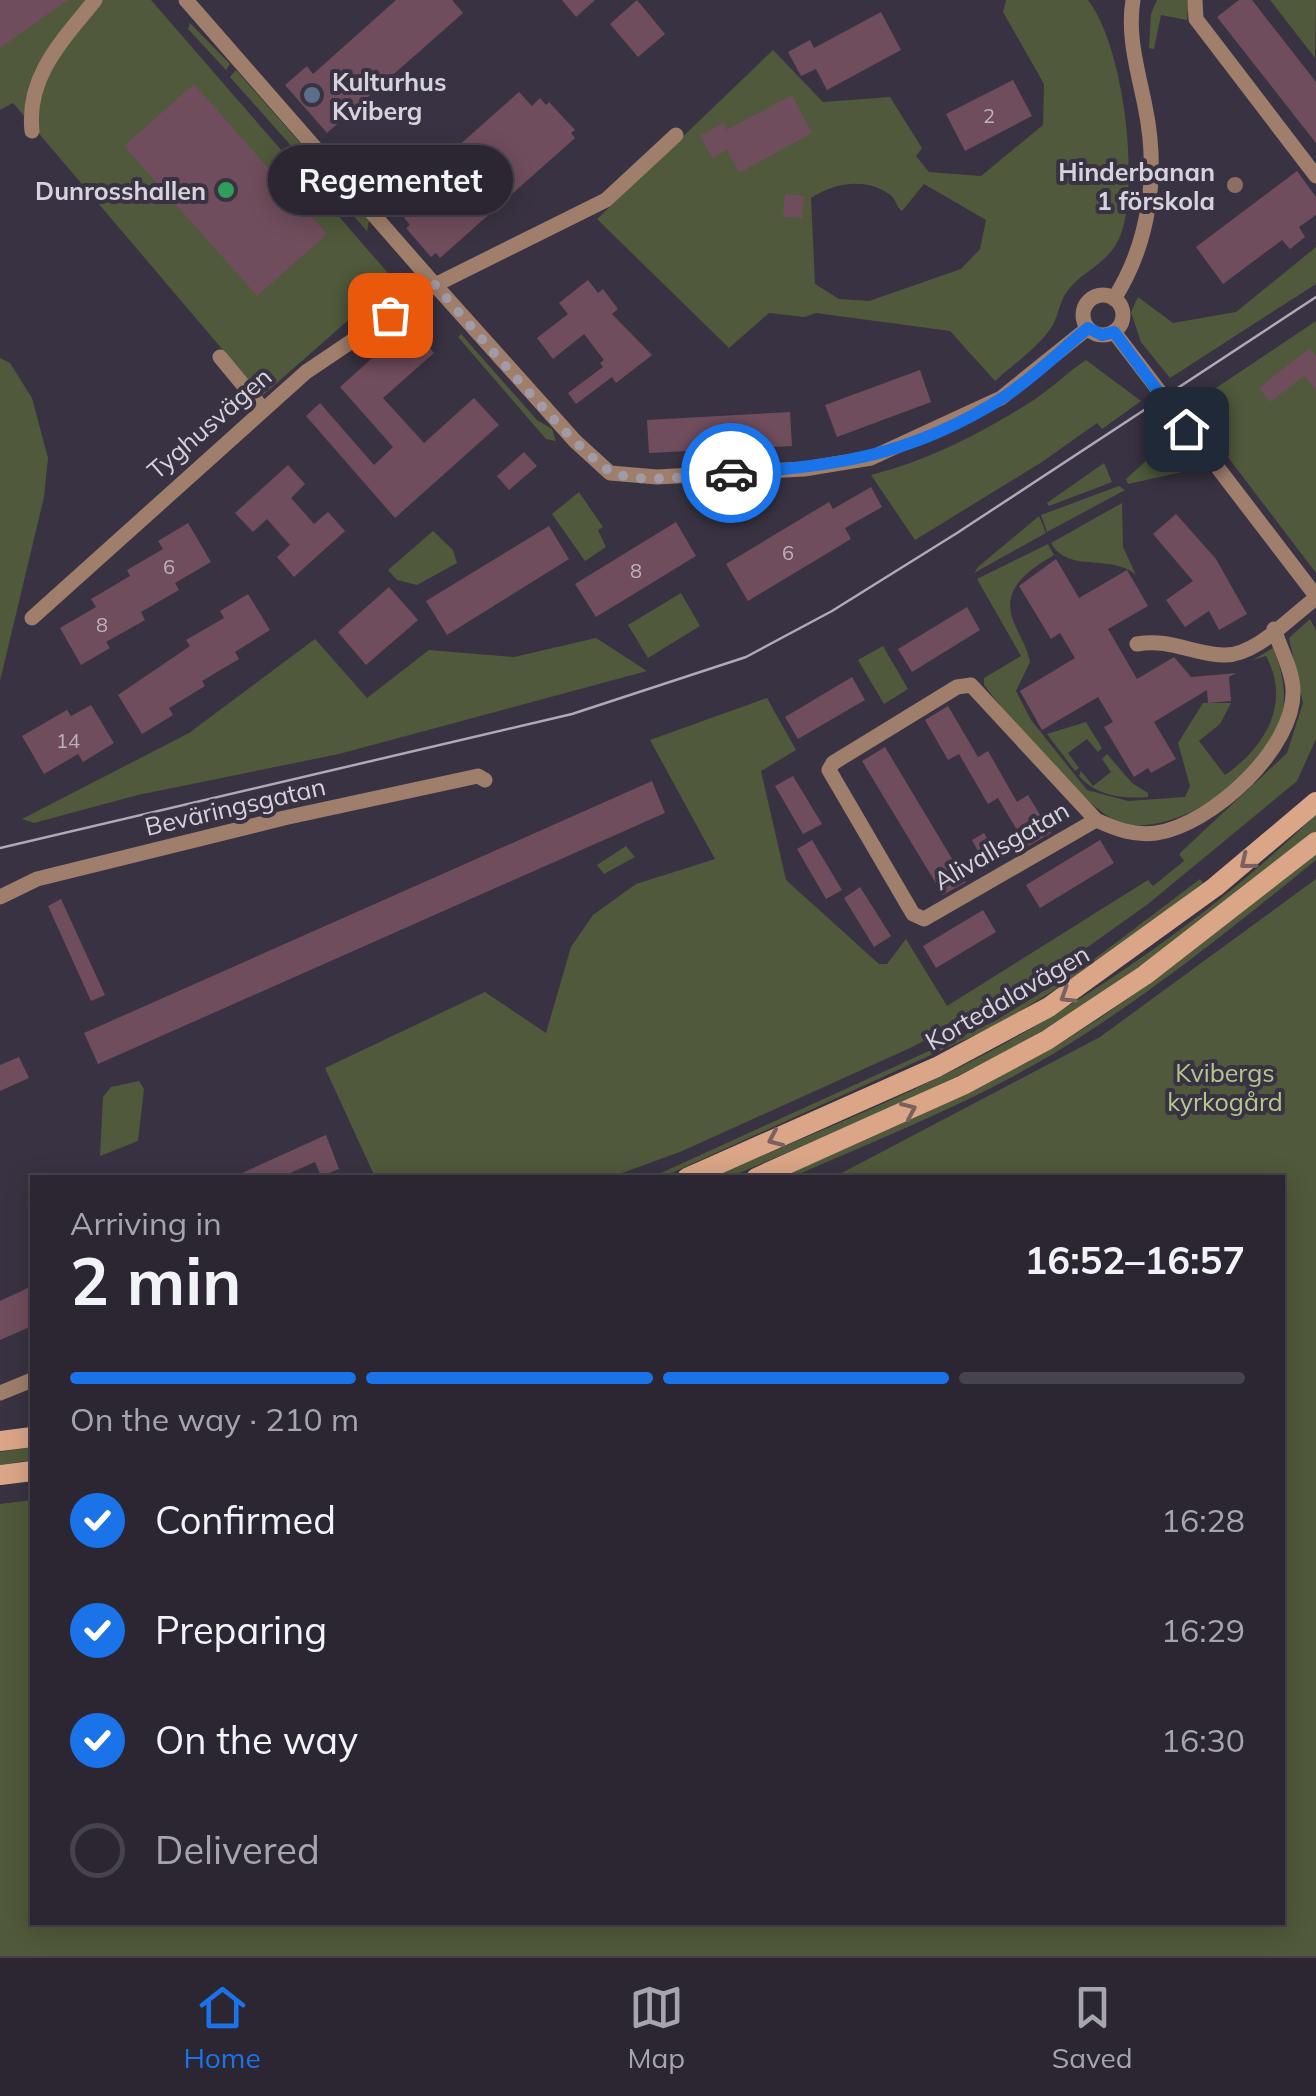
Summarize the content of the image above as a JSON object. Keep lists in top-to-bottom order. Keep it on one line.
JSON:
{"streets":{"main road":["Kortedalavägen"],"street":["Tyghusvägen","Beväringsgatan","Alivallsgatan"]},"parks":["Kvibergs kyrkogård"],"places":["Kulturhus Kviberg","Hinderbanan 1 förskola","Dunrosshallen","Regementet"],"house_numbers":["2","6","6","8","8","14"],"page":{"bubble":"Regementet","heading":["2 min","Arriving in","16:52–16:57"],"bar":"On the way · 210 m","list":[["Confirmed","16:28"],["Preparing","16:29"],["On the way","16:30"],"Delivered"],"tabs":["Home","Map","Saved"]}}
